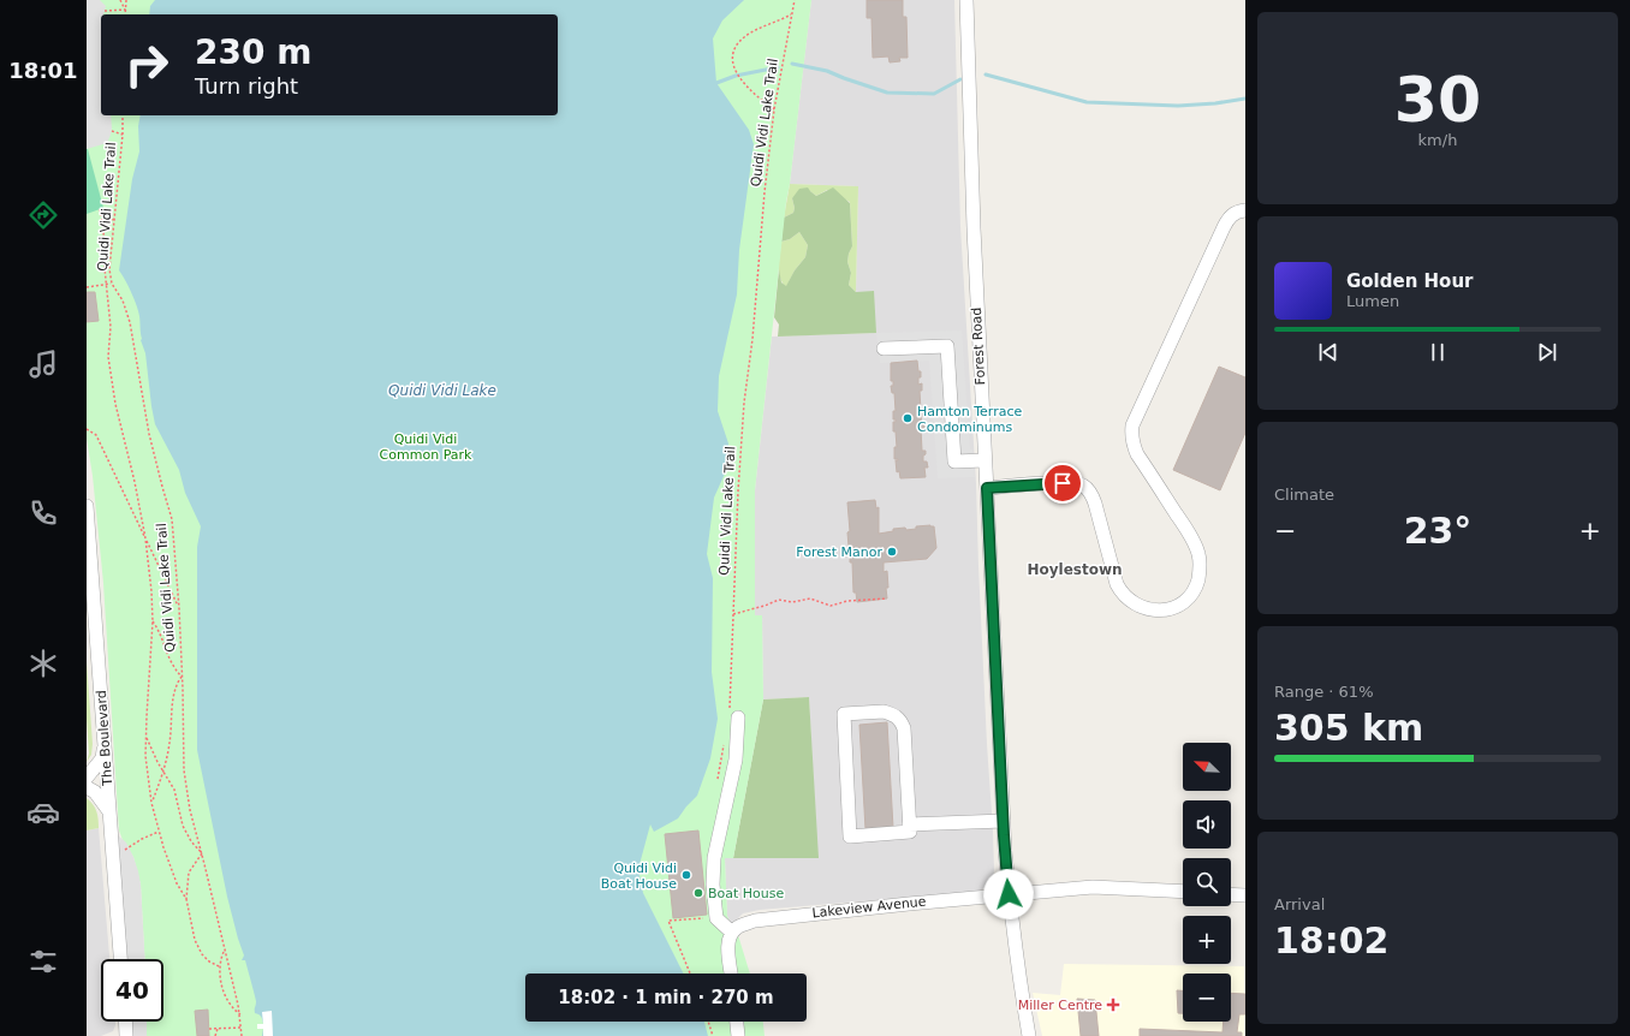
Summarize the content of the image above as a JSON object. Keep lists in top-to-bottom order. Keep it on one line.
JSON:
{"streets":{"street":["Forest Road","The Boulevard","Lakeview Avenue"],"path":["Quidi Vidi Lake Trail"]},"crossings":[["Forest Road","Lakeview Avenue"]],"districts":["Hoylestown"],"water":["Quidi Vidi Lake"],"parks":["Quidi Vidi Common Park"],"places":{"other":["Hamton Terrace Condominums","Forest Manor","Quidi Vidi Boat House","Boat House"],"health":["Miller Centre"]},"north":"top left","page":{"tabs":"18:01","tile":[["30","km/h"],"Climate",["Range · 61%","305 km"],["Arrival","18:02"]],"turn":["230 m","Turn right"],"song":["Golden Hour","Lumen"],"heat":["−","23°","+"],"map_buttons":["+","−"],"limit":"40","trip":"18:02 · 1 min · 270 m"}}
